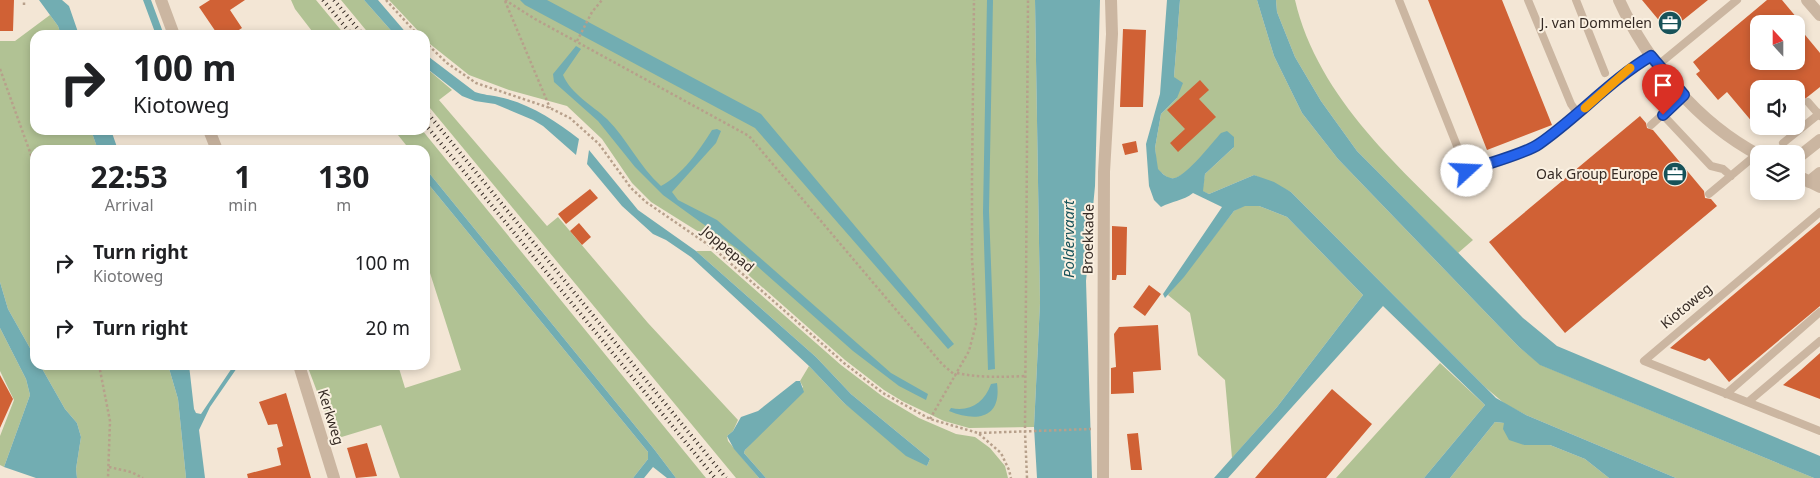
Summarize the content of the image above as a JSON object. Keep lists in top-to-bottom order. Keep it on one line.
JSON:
{"streets":{"street":["Broekkade","Kerkweg"],"lane":["Kiotoweg"],"path":["Joppepad"]},"water":["Poldervaart"],"places":{"office":["J. van Dommelen","Oak Group Europe"]},"north":"top","page":{"turn":["100 m","Kiotoweg"],"eta":["22:53","Arrival","1","min","130","m"],"list":[{"name":"Turn right","note":"Kiotoweg","value":"100 m"},{"name":"Turn right","value":"20 m"}]}}
